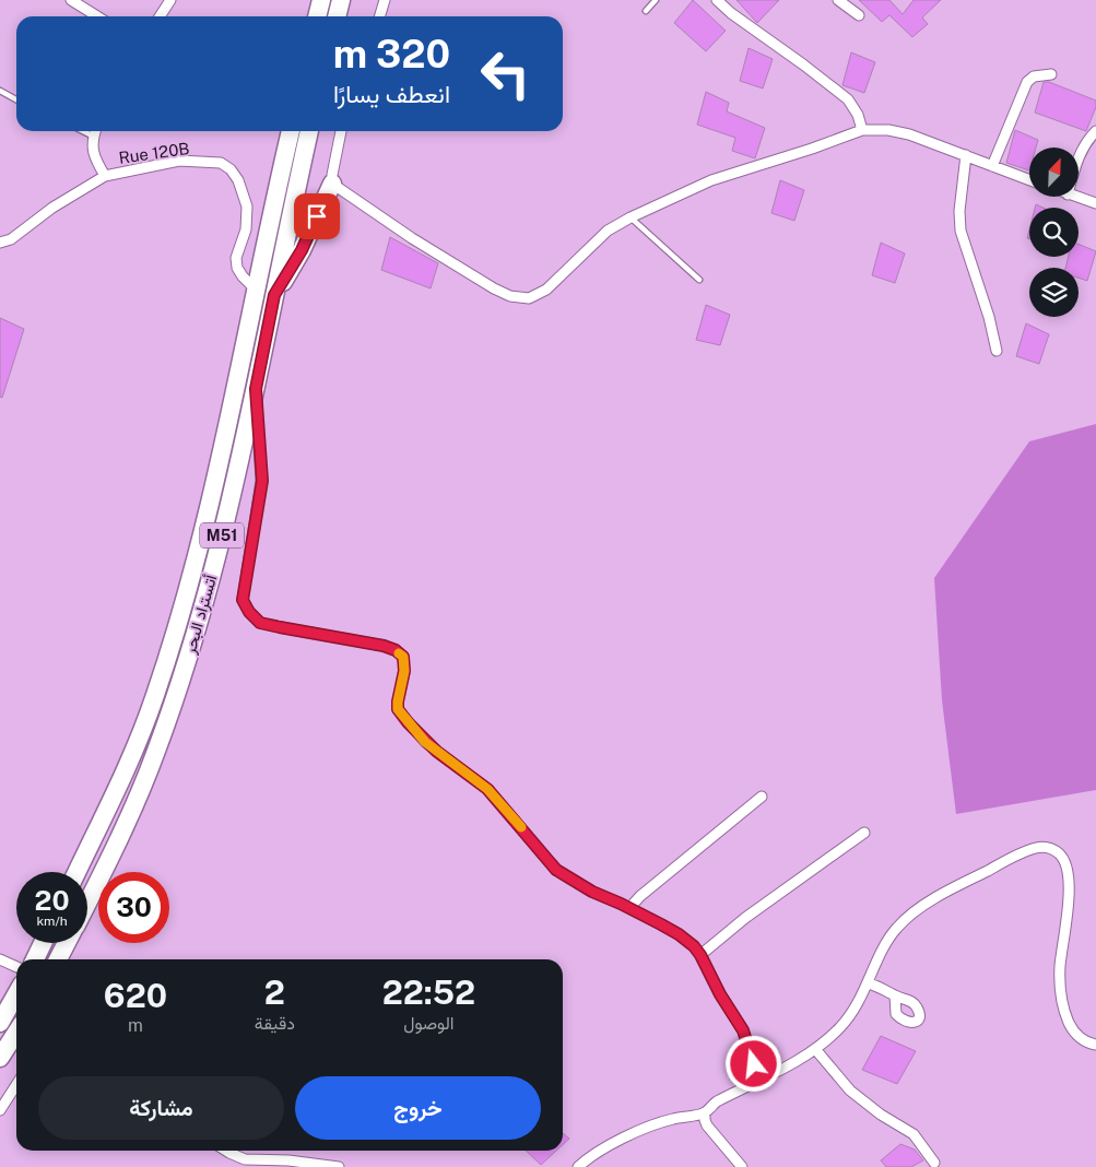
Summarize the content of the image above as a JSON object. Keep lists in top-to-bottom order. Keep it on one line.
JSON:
{"streets":{"highway":["M51","أتستراد البحر"],"street":["Rue 120B"]},"crossings":[["Rue 120B","أتستراد البحر"]],"north":"top right","page":{"turn":["320 m","انعطف يسارًا"],"speed":"20 km/h","limit":"30","eta":["22:52","الوصول","2","دقيقة","620","m"],"buttons":["خروج","مشاركة"]}}
